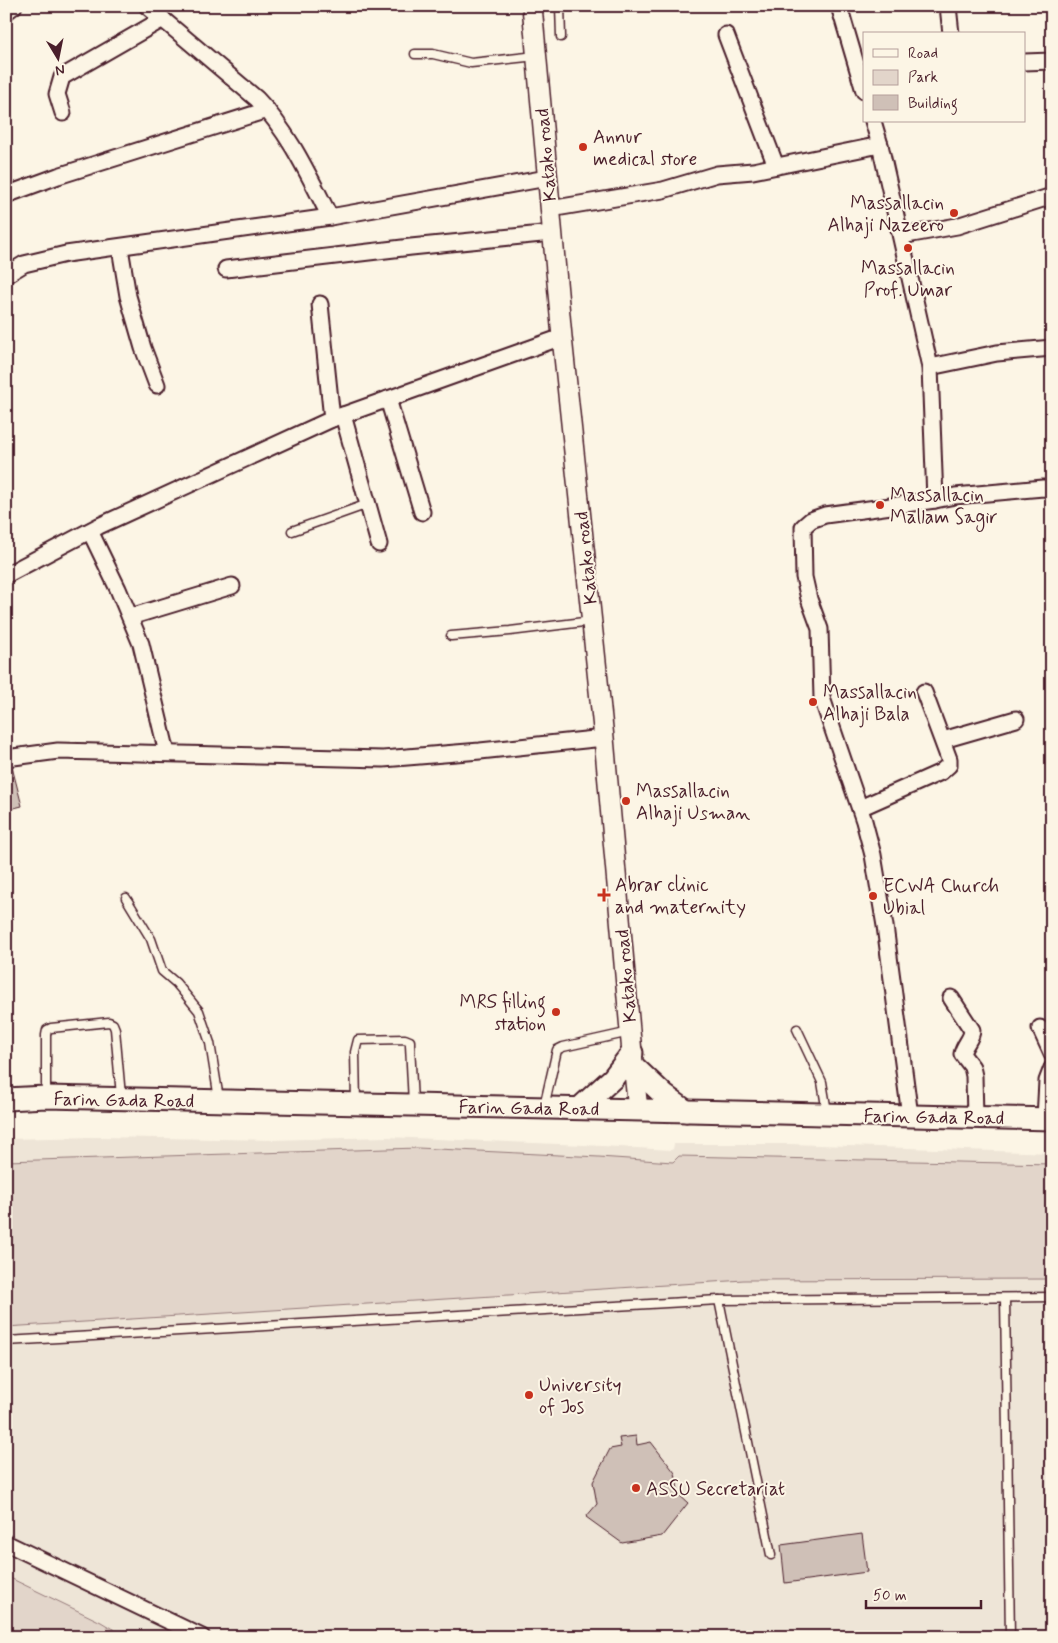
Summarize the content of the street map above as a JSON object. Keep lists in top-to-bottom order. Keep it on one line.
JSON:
{"streets":{"main road":["Farin Gada Road"],"street":["Katako road"]},"crossings":[["Katako road","Farin Gada Road"]],"places":{"other":["Annur medical store","Massallacin Alhaji Nazeero","Massallacin Prof. Umar","Massallacin Mallam Sagir","Massallacin Alhaji Bala","Massallacin Alhaji Usman","ECWA Church Ubial","MRS filling station","University of Jos","ASSU Secretariat"],"health":["Abrar clinic and maternity"]},"legend":["Road","Park","Building"],"scale_bar":"50 m","north":"bottom"}
